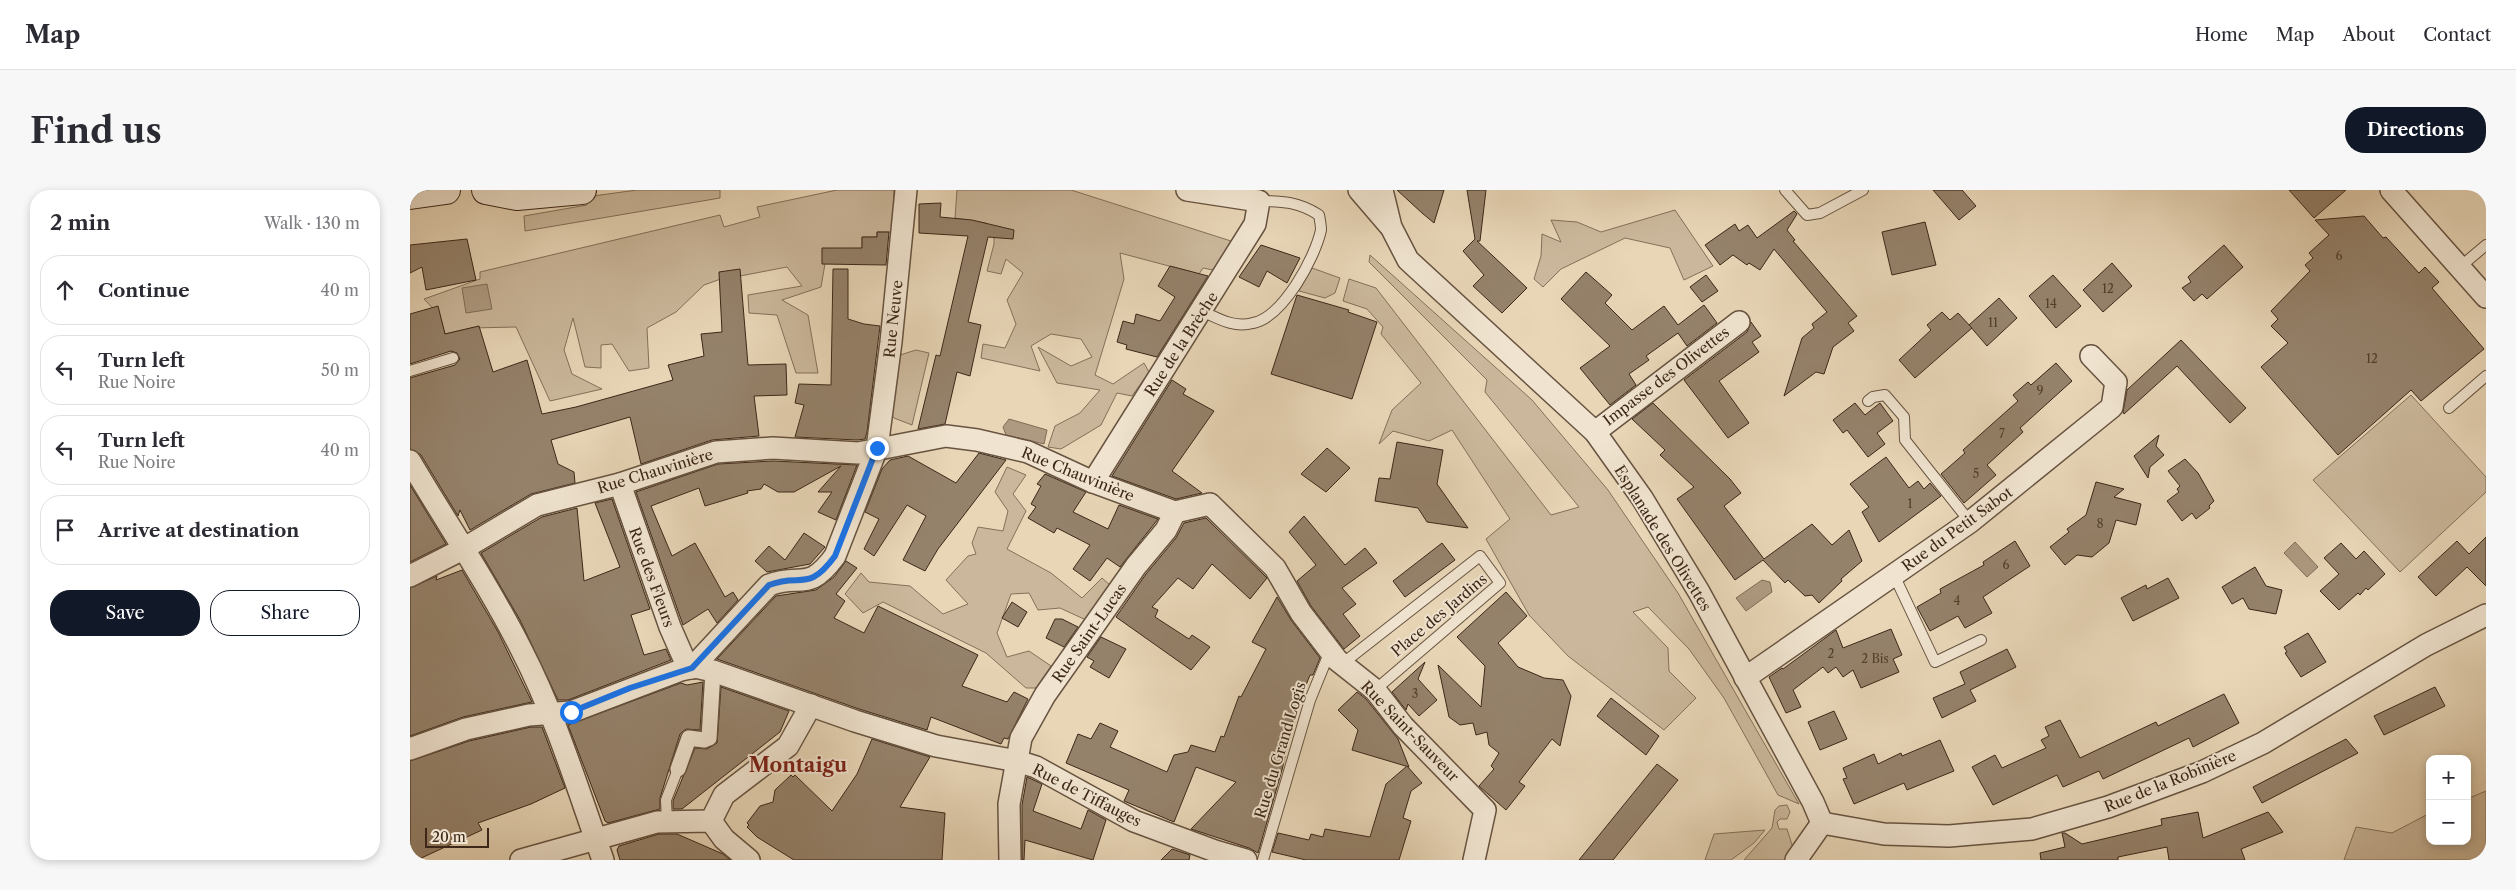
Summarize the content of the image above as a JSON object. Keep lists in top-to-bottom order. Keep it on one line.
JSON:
{"streets":{"street":["Rue Neuve","Rue de la Brèche","Impasse des Olivettes","Rue Chauvinière","Rue du Petit Sabot","Esplanade des Olivettes","Rue des Fleurs","Rue Saint-Lucas","Rue Saint-Sauveur","Rue de la Robinière","Rue de Tiffauges"],"lane":["Place des Jardins","Rue du Grand Logis"]},"crossings":[["Rue Neuve","Rue Chauvinière"],["Rue Neuve","Rue des Fleurs"],["Rue Neuve","Rue de Tiffauges"],["Rue de la Brèche","Rue Chauvinière"],["Impasse des Olivettes","Esplanade des Olivettes"],["Rue Chauvinière","Rue des Fleurs"],["Rue Chauvinière","Rue Saint-Lucas"],["Rue Chauvinière","Rue Saint-Sauveur"],["Rue du Petit Sabot","Esplanade des Olivettes"],["Esplanade des Olivettes","Rue de la Robinière"],["Rue des Fleurs","Rue de Tiffauges"],["Place des Jardins","Rue Saint-Sauveur"],["Place des Jardins","Rue du Grand Logis"],["Rue Saint-Lucas","Rue Saint-Sauveur"],["Rue Saint-Lucas","Rue de Tiffauges"],["Rue Saint-Sauveur","Rue du Grand Logis"]],"districts":["Montaigu"],"house_numbers":["6","12","14","11","12","9","7","5","1","8","6","4","2","2 Bis","3"],"scale_bar":"20 m","page":{"header":"Map","nav":["Home","Map","About","Contact"],"buttons":["Directions",["Save","Share"]],"title":"Find us","heading":["2 min","Walk · 130 m"],"list":[["Continue","40 m"],["Turn left","Rue Noire","50 m"],["Turn left","Rue Noire","40 m"],"Arrive at destination"],"map_buttons":["+","−"],"scale":"20 m"}}
